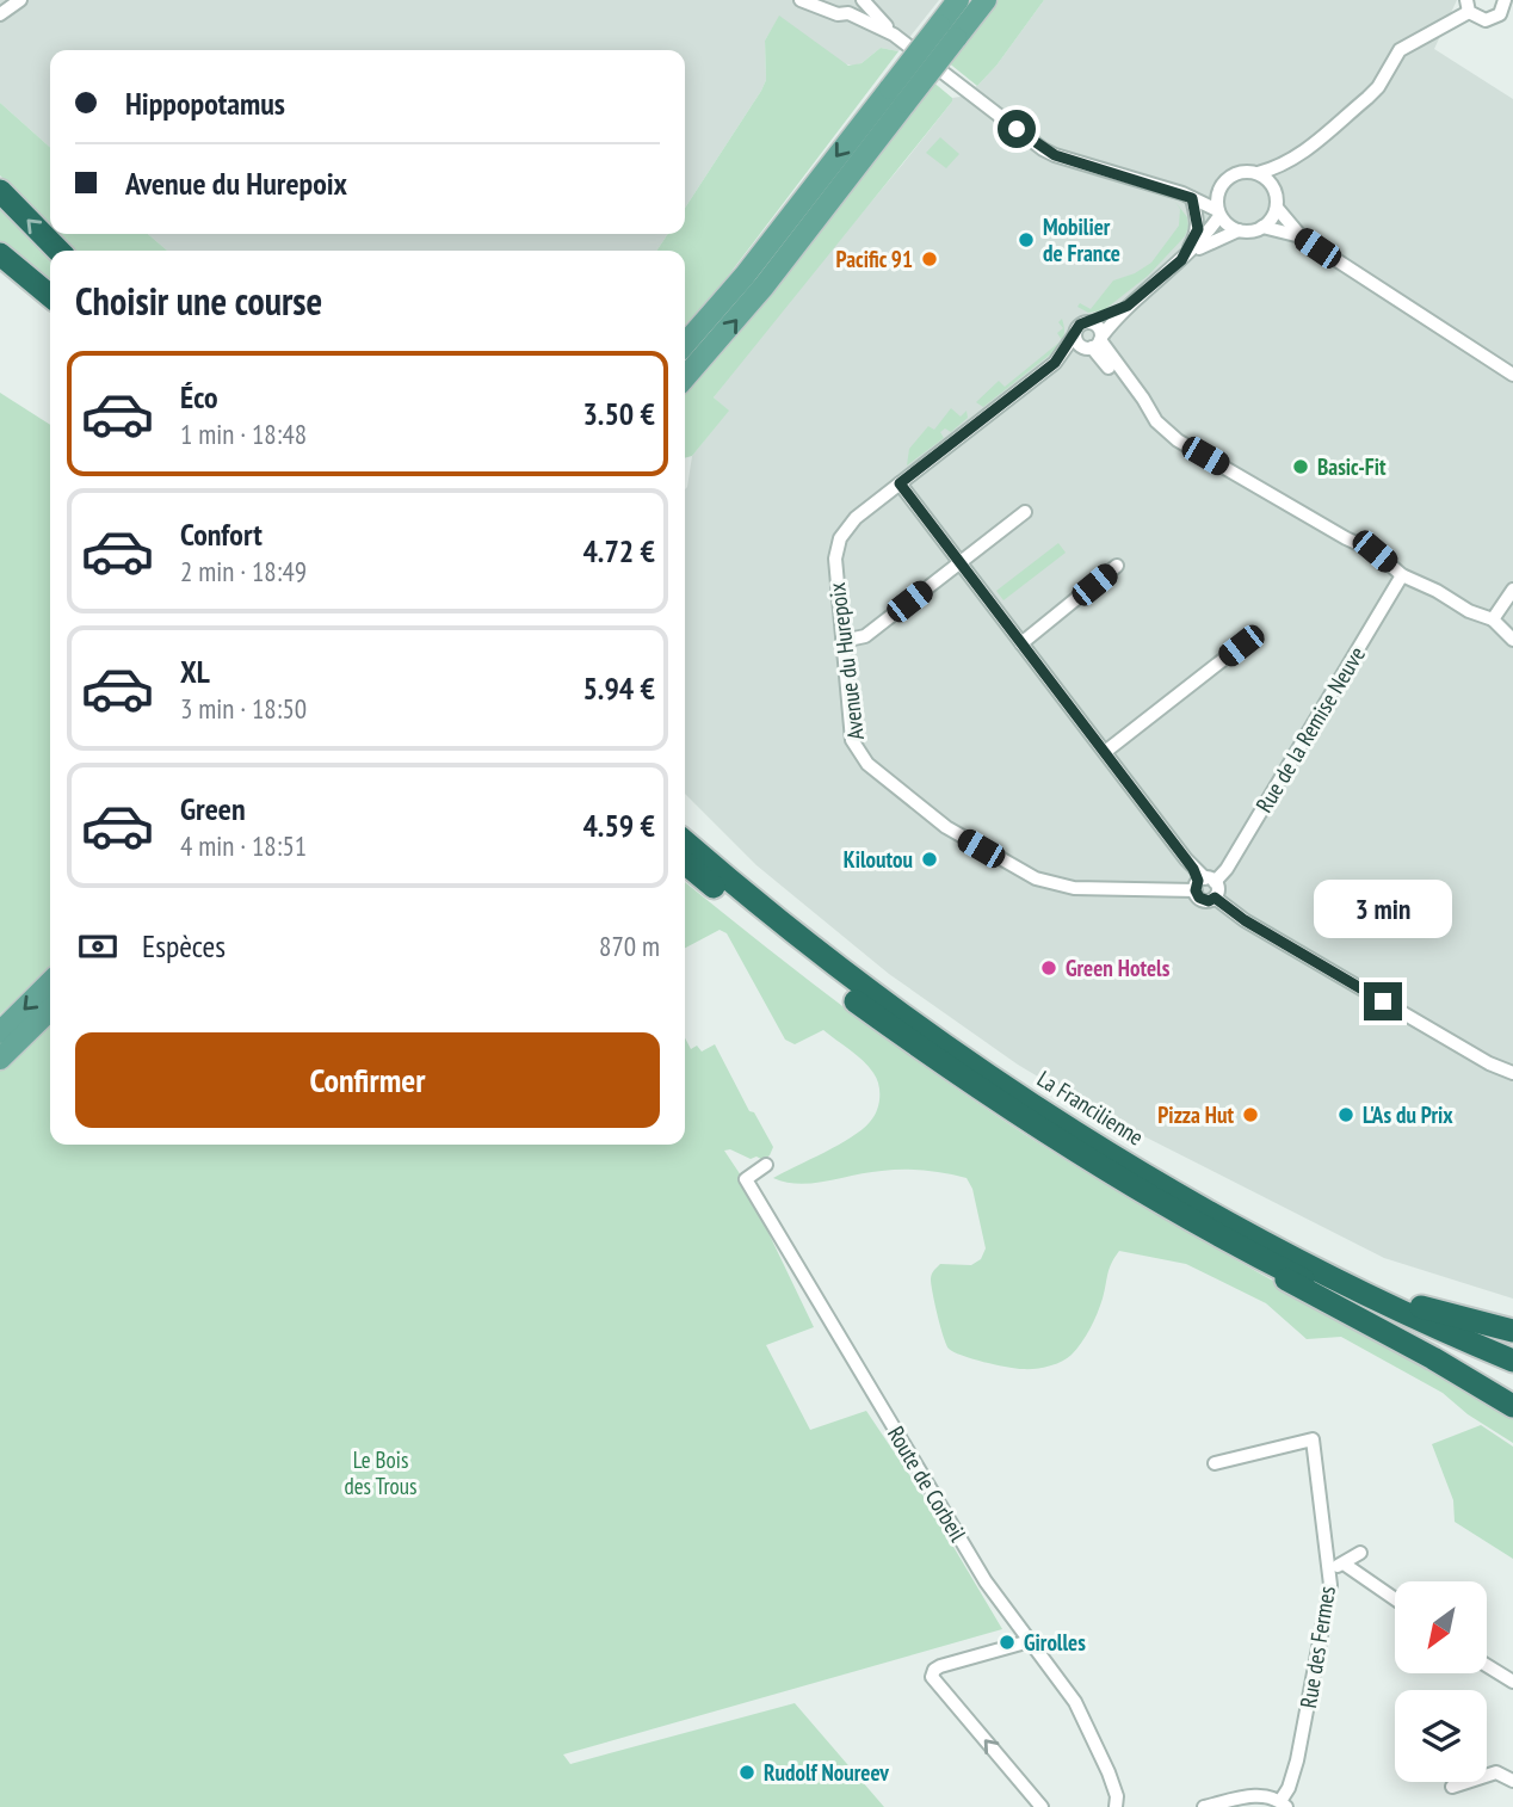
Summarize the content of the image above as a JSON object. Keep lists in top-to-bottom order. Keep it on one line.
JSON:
{"streets":{"highway":["La Francilienne"],"street":["Avenue du Hurepoix","Rue de la Remise Neuve","Route de Corbeil","Rue des Fermes"]},"crossings":[["Avenue du Hurepoix","Rue de la Remise Neuve"]],"parks":["Le Bois des Trous"],"places":["Mobilier de France","Pacific 91","Basic-Fit","Kiloutou","Green Hotels","Pizza Hut","L'As du Prix","Girolles","Rudolf Noureev"],"north":"bottom left","page":{"banner":["Hippopotamus","Avenue du Hurepoix"],"heading":"Choisir une course","list":[{"name":"Éco","note":"1 min · 18:48","value":"3.50 €"},{"name":"Confort","note":"2 min · 18:49","value":"4.72 €"},{"name":"XL","note":"3 min · 18:50","value":"5.94 €"},{"name":"Green","note":"4 min · 18:51","value":"4.59 €"}],"bubble":"3 min","pay":["Espèces","870 m"],"buttons":"Confirmer"}}
